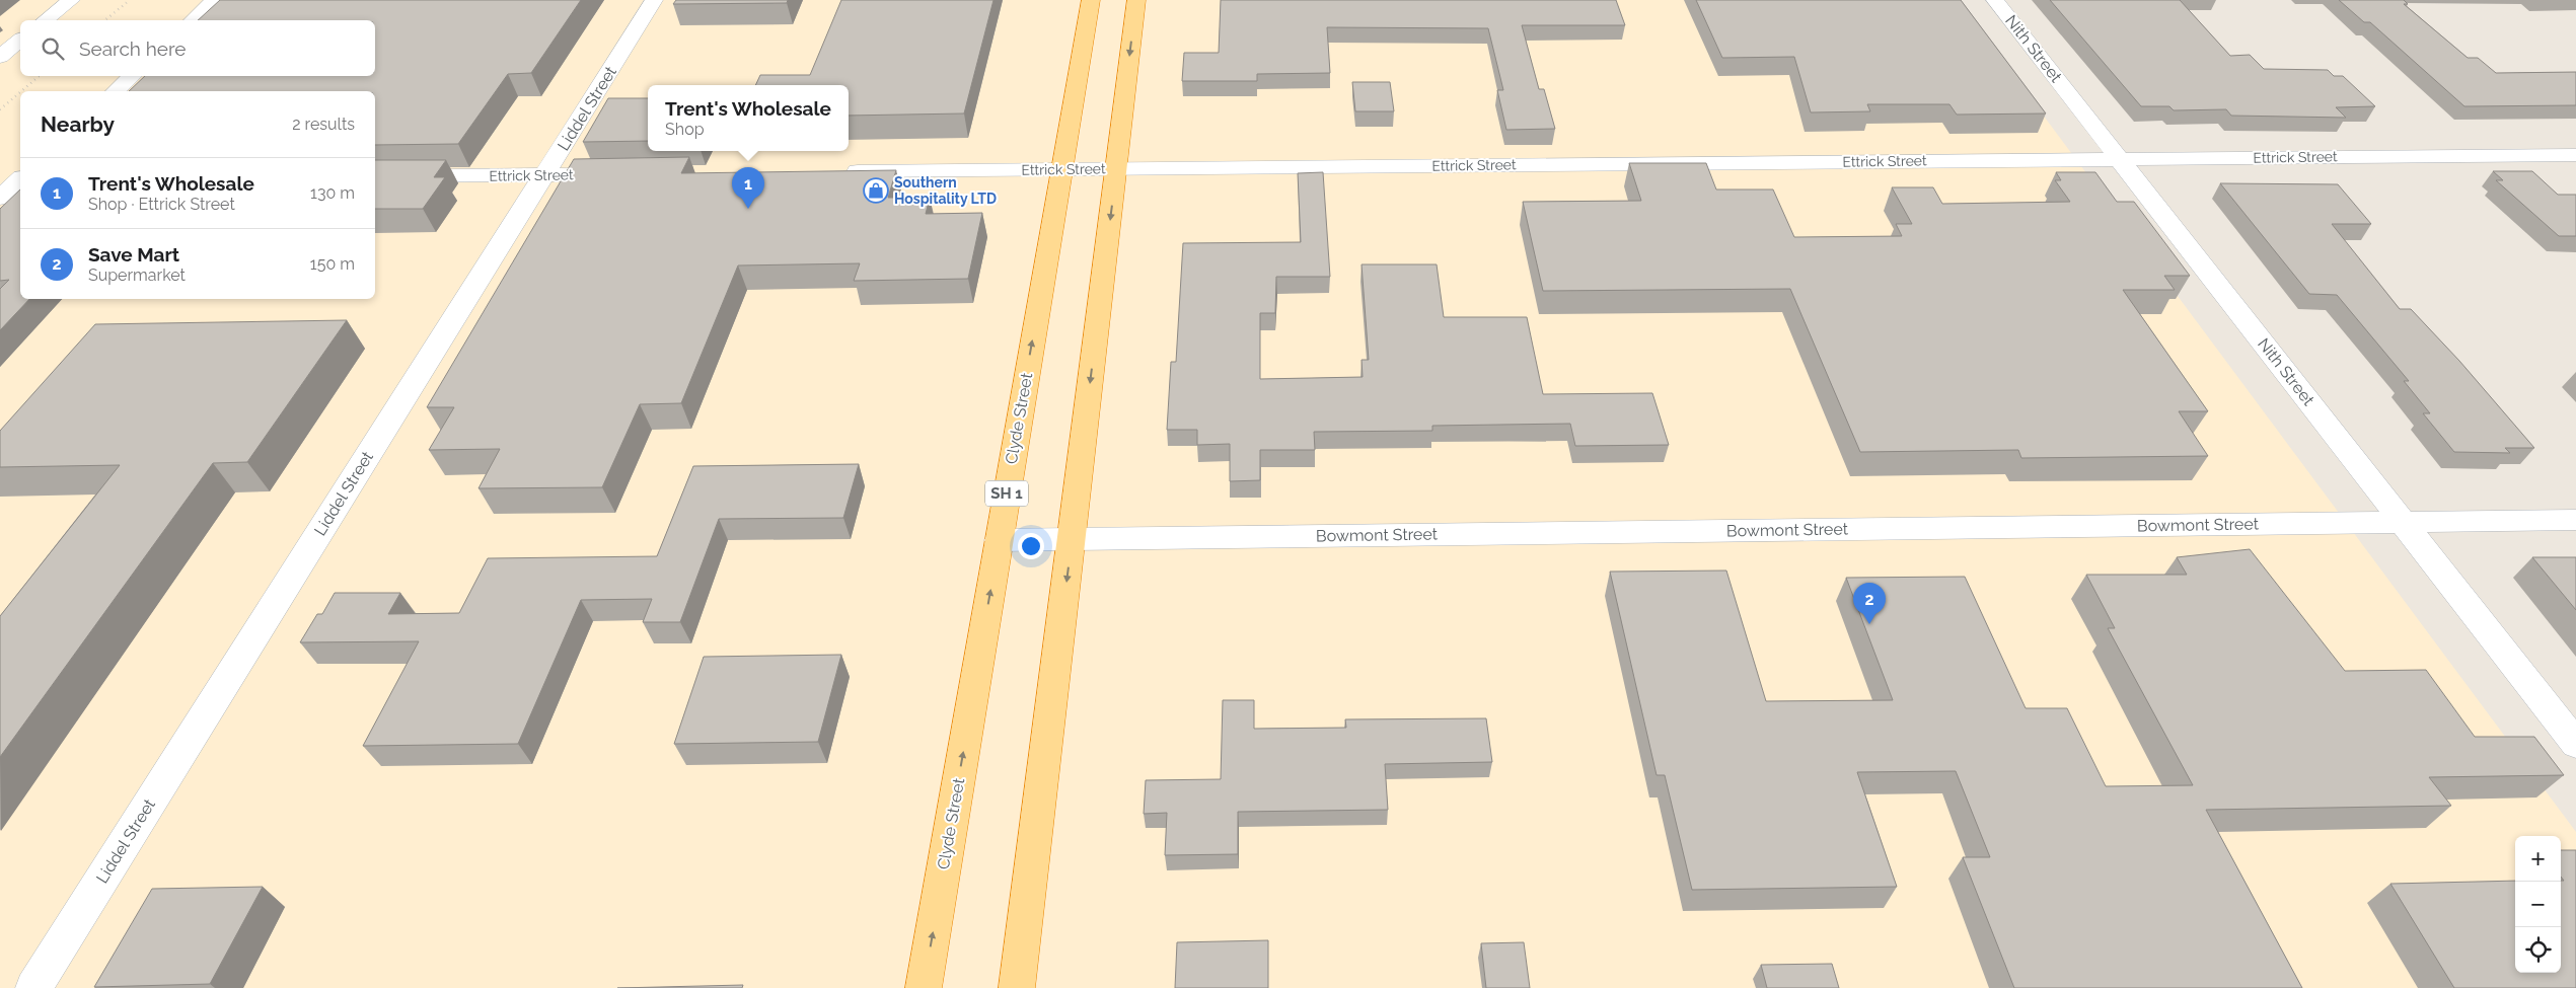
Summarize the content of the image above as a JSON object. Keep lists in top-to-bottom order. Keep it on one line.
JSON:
{"streets":{"highway":["Clyde Street","SH 1"],"street":["Nith Street","Liddel Street","Ettrick Street","Bowmont Street"]},"crossings":[["Nith Street","Ettrick Street"],["Nith Street","Bowmont Street"],["Liddel Street","Ettrick Street"],["Ettrick Street","Clyde Street"],["Clyde Street","Bowmont Street"]],"places":{"shop":["Southern Hospitality LTD"]},"page":{"search":"Search here","popup":["Trent's Wholesale","Shop"],"heading":["Nearby","2 results"],"list":[{"mark":"1","name":"Trent's Wholesale","note":"Shop · Ettrick Street","value":"130 m"},{"mark":"2","name":"Save Mart","note":"Supermarket","value":"150 m"}],"pins":["1","2"],"map_buttons":["+","−"]}}
